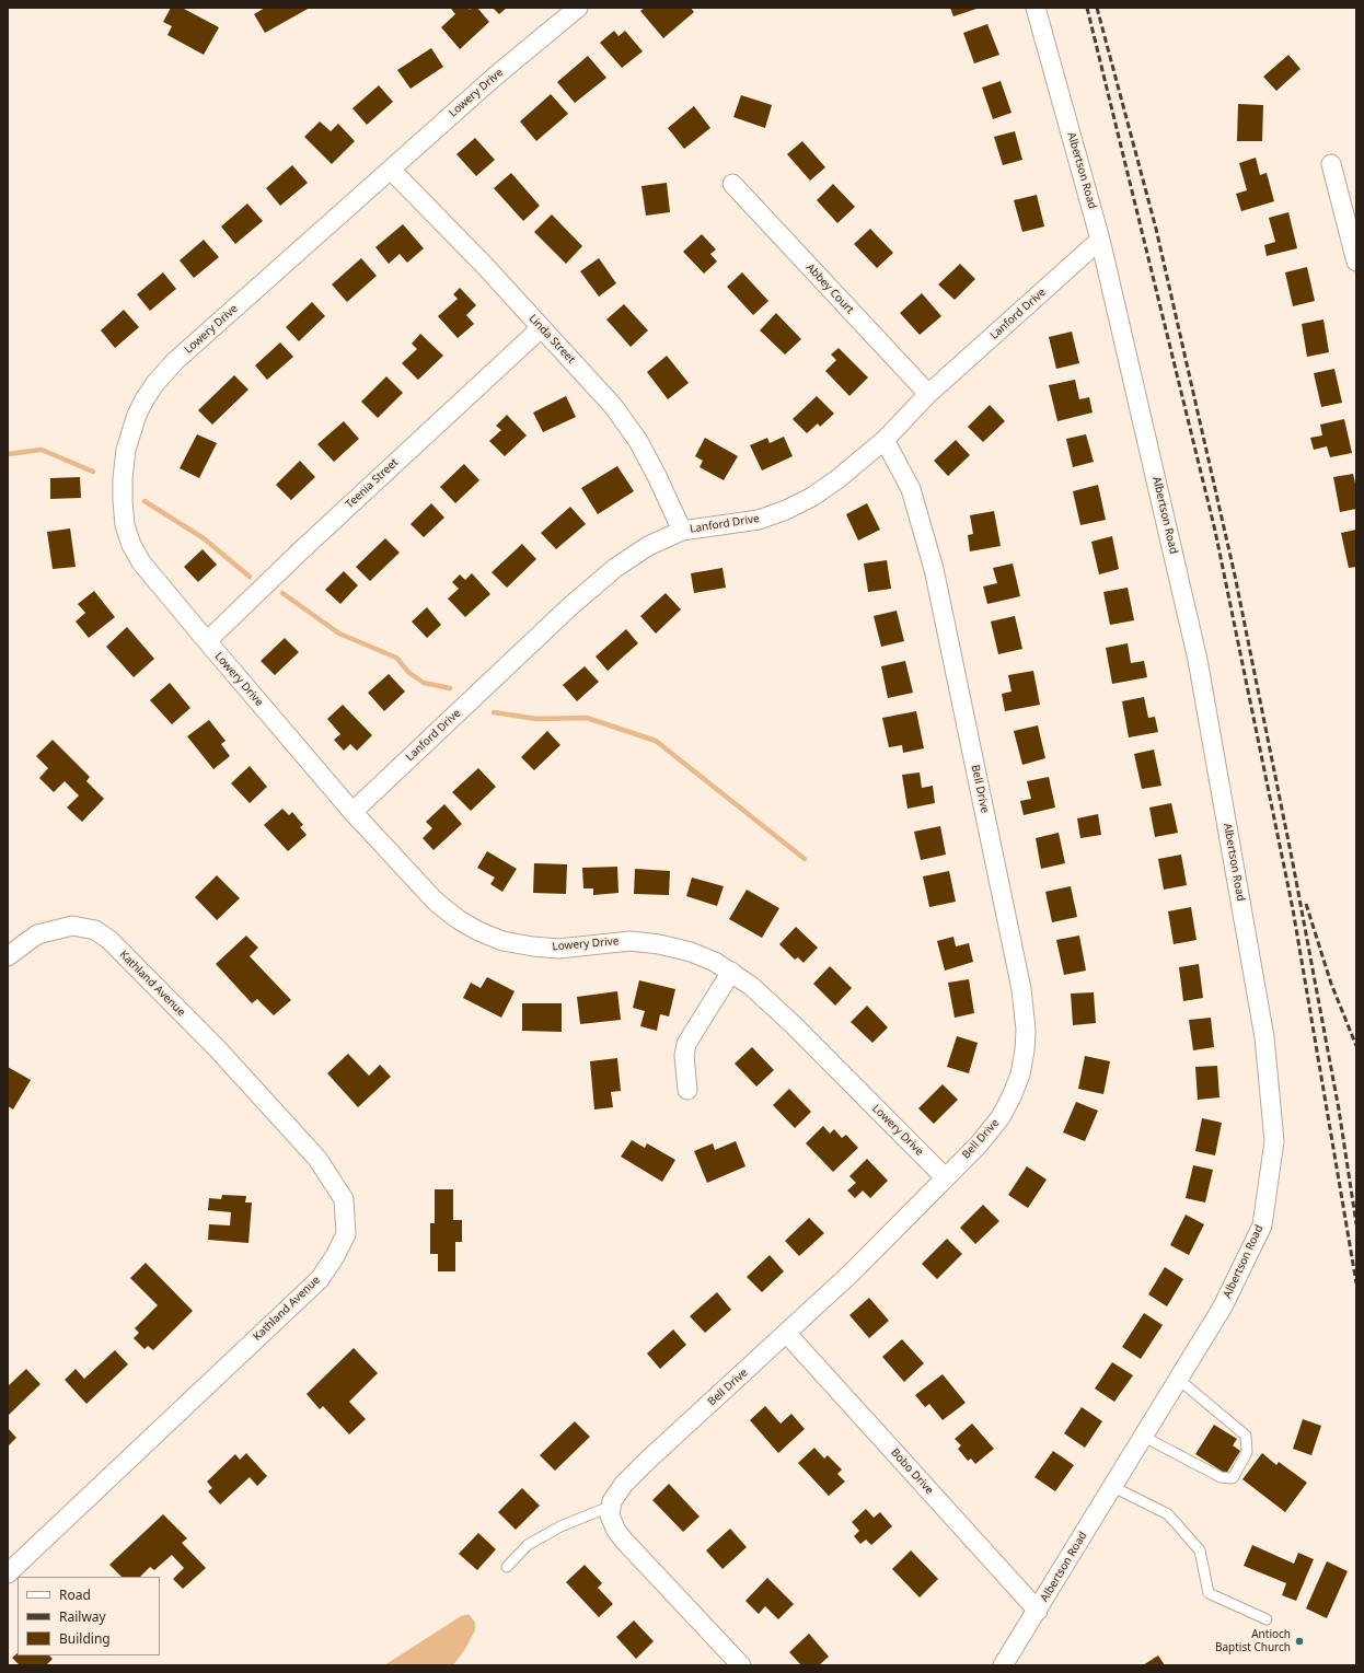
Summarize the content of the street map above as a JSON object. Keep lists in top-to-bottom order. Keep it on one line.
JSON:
{"streets":{"street":["Lowery Drive","Albertson Road","Abbey Court","Lanford Drive","Linda Street","Teenia Street","Bell Drive","Kathland Avenue","Bobo Drive"]},"crossings":[["Lowery Drive","Lanford Drive"],["Lowery Drive","Linda Street"],["Lowery Drive","Teenia Street"],["Lowery Drive","Bell Drive"],["Albertson Road","Lanford Drive"],["Albertson Road","Bobo Drive"],["Abbey Court","Lanford Drive"],["Lanford Drive","Linda Street"],["Lanford Drive","Bell Drive"],["Linda Street","Teenia Street"],["Bell Drive","Bobo Drive"]],"places":["Antioch Baptist Church"],"legend":["Road","Railway","Building"]}
